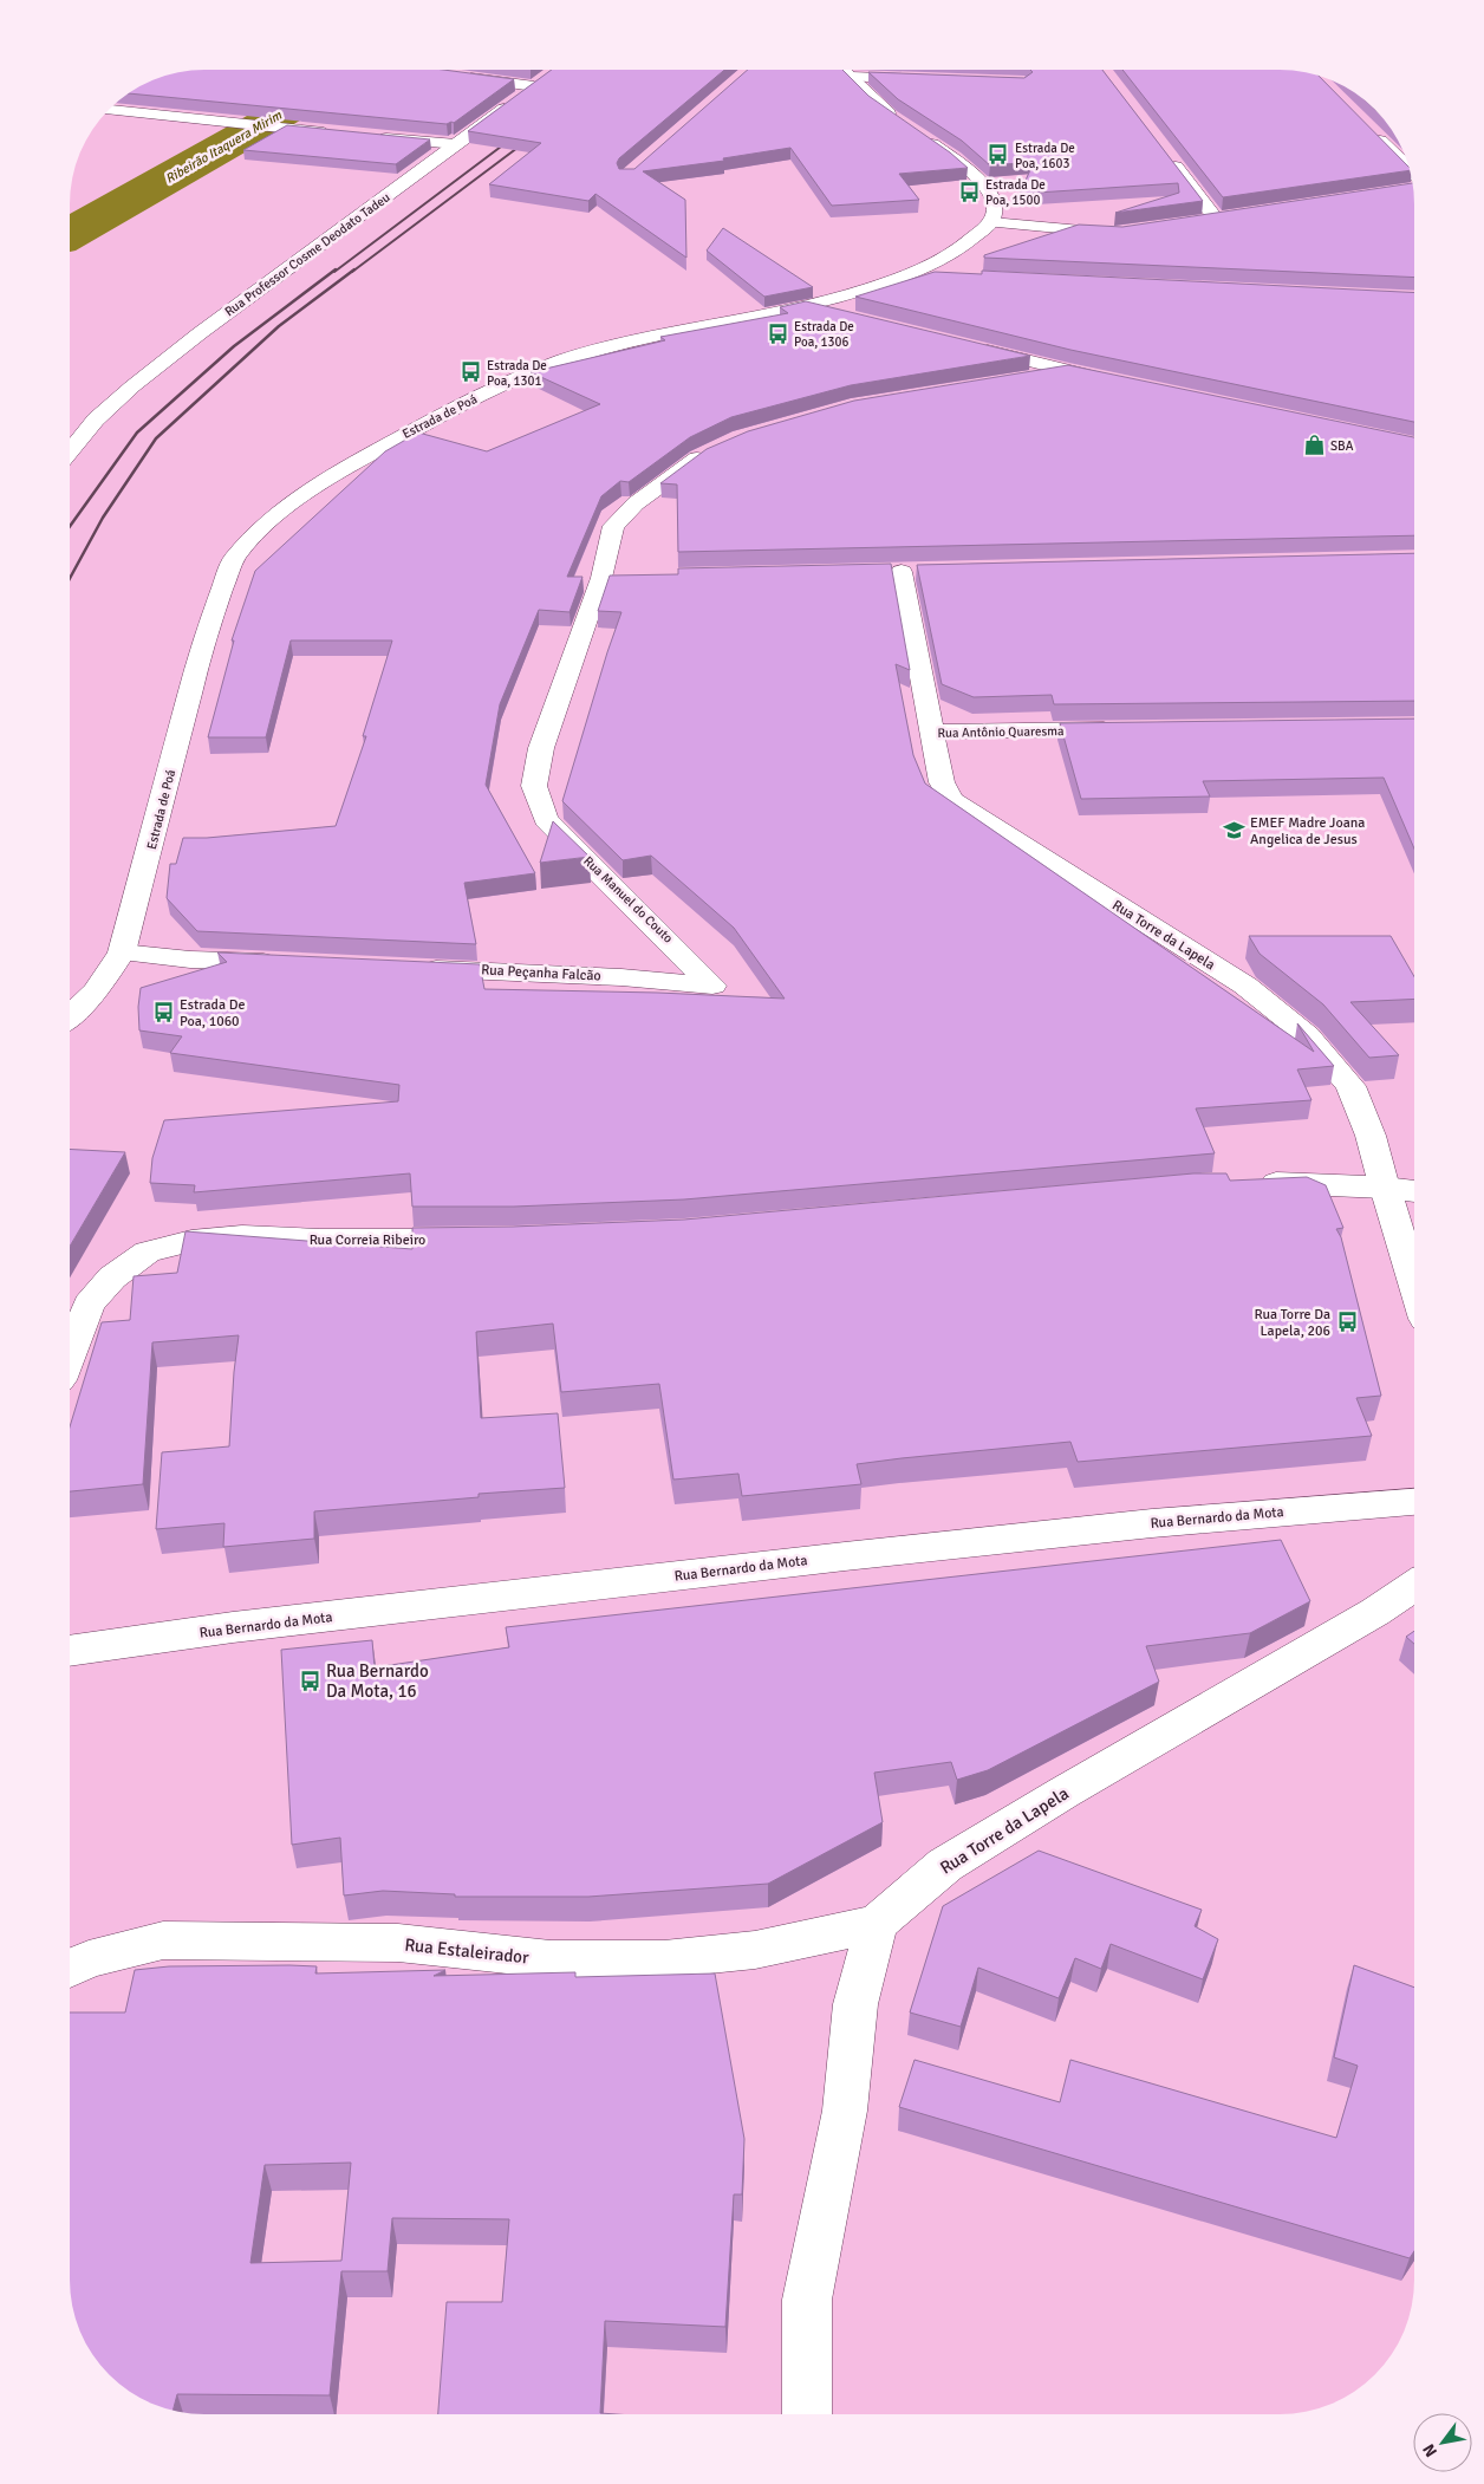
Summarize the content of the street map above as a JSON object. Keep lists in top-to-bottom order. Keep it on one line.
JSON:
{"streets":{"street":["Rua Professor Cosme Deodato Tadeu","Estrada de Poá","Rua Antônio Quaresma","Rua Manuel do Couto","Rua Torre da Lapela","Rua Peçanha Falcão","Rua Correia Ribeiro","Rua Bernardo da Mota","Rua Estaleirador"]},"crossings":[["Rua Antônio Quaresma","Rua Torre da Lapela"],["Rua Manuel do Couto","Rua Peçanha Falcão"],["Rua Torre da Lapela","Rua Estaleirador"]],"water":["Ribeirão Itaquera Mirim"],"places":{"bus stop":["Estrada De Poa, 1603","Estrada De Poa, 1500","Estrada De Poa, 1306","Estrada De Poa, 1301","Estrada De Poa, 1060","Rua Torre Da Lapela, 206","Rua Bernardo Da Mota, 16"],"shop":["SBA"],"school or university":["EMEF Madre Joana Angelica de Jesus"]},"north":"bottom left"}
